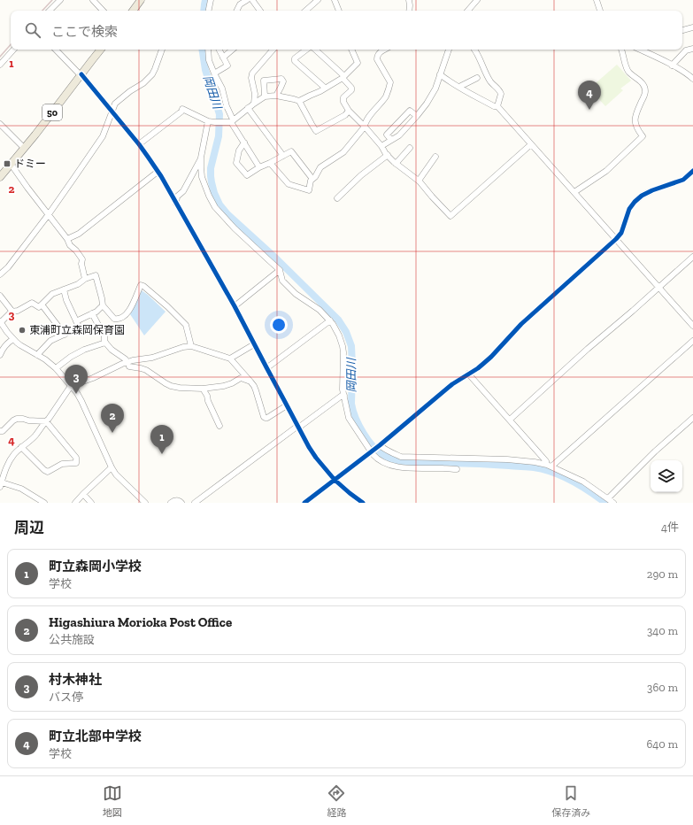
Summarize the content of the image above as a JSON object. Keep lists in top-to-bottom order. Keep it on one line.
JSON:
{"streets":{"main road":["50"]},"water":["岡田川"],"places":{"transit":["ドミー"],"other":["東浦町立森岡保育園"]},"page":{"search":"ここで検索","pins":["4","3","2","1"],"heading":["周辺","4件"],"list":[{"mark":"1","name":"町立森岡小学校","note":"学校","value":"290 m"},{"mark":"2","name":"Higashiura Morioka Post Office","note":"公共施設","value":"340 m"},{"mark":"3","name":"村木神社","note":"バス停","value":"360 m"},{"mark":"4","name":"町立北部中学校","note":"学校","value":"640 m"}],"nav":["地図","経路","保存済み"]},"grid":{"rows":["1","2","3","4"]}}
